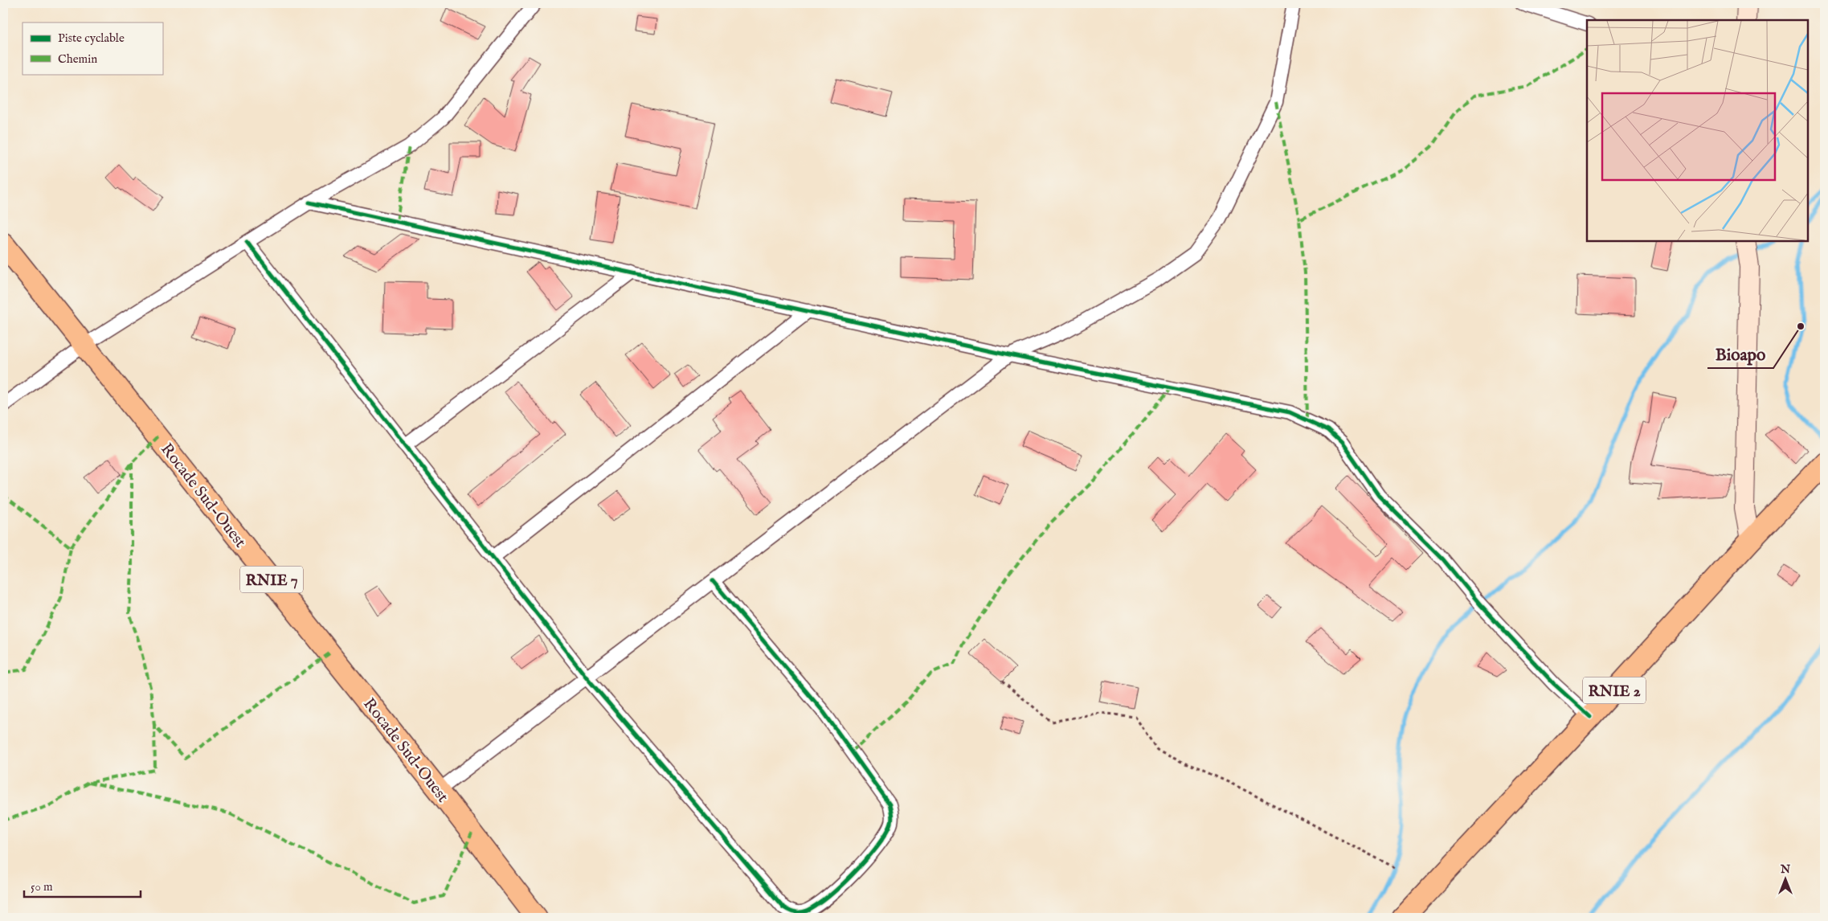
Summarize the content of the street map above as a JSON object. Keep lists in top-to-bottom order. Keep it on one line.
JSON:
{"streets":{"main road":["Rocade Sud-Ouest","RNIE 7","RNIE 2"]},"places":["Bioapo"],"legend":["Piste cyclable","Chemin"],"scale_bar":"50 m","north":"top"}
